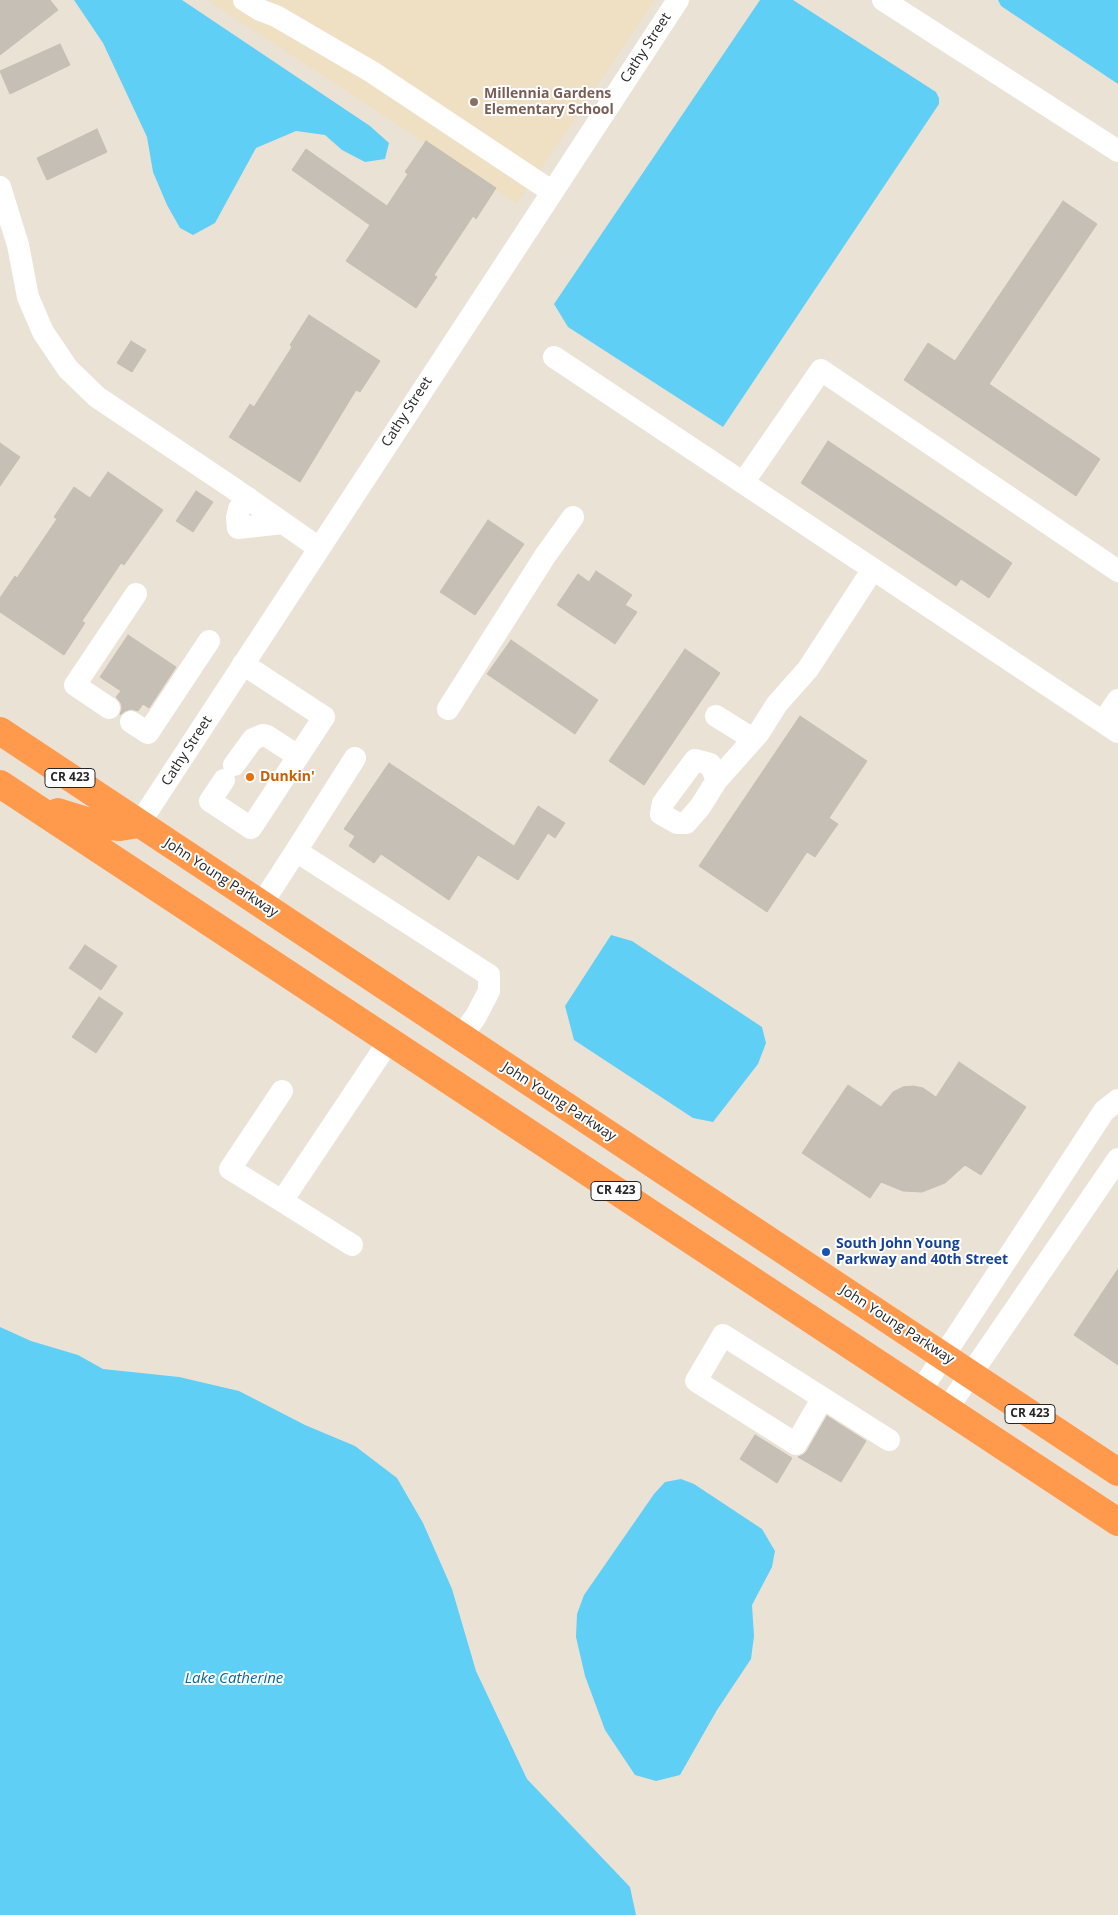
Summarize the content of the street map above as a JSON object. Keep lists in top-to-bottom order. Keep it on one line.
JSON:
{"streets":{"highway":["CR 423","John Young Parkway"],"street":["Cathy Street"]},"crossings":[["Cathy Street","John Young Parkway"]],"water":["Lake Catherine"],"places":["Millennia Gardens Elementary School","Dunkin'","South John Young Parkway and 40th Street"]}
